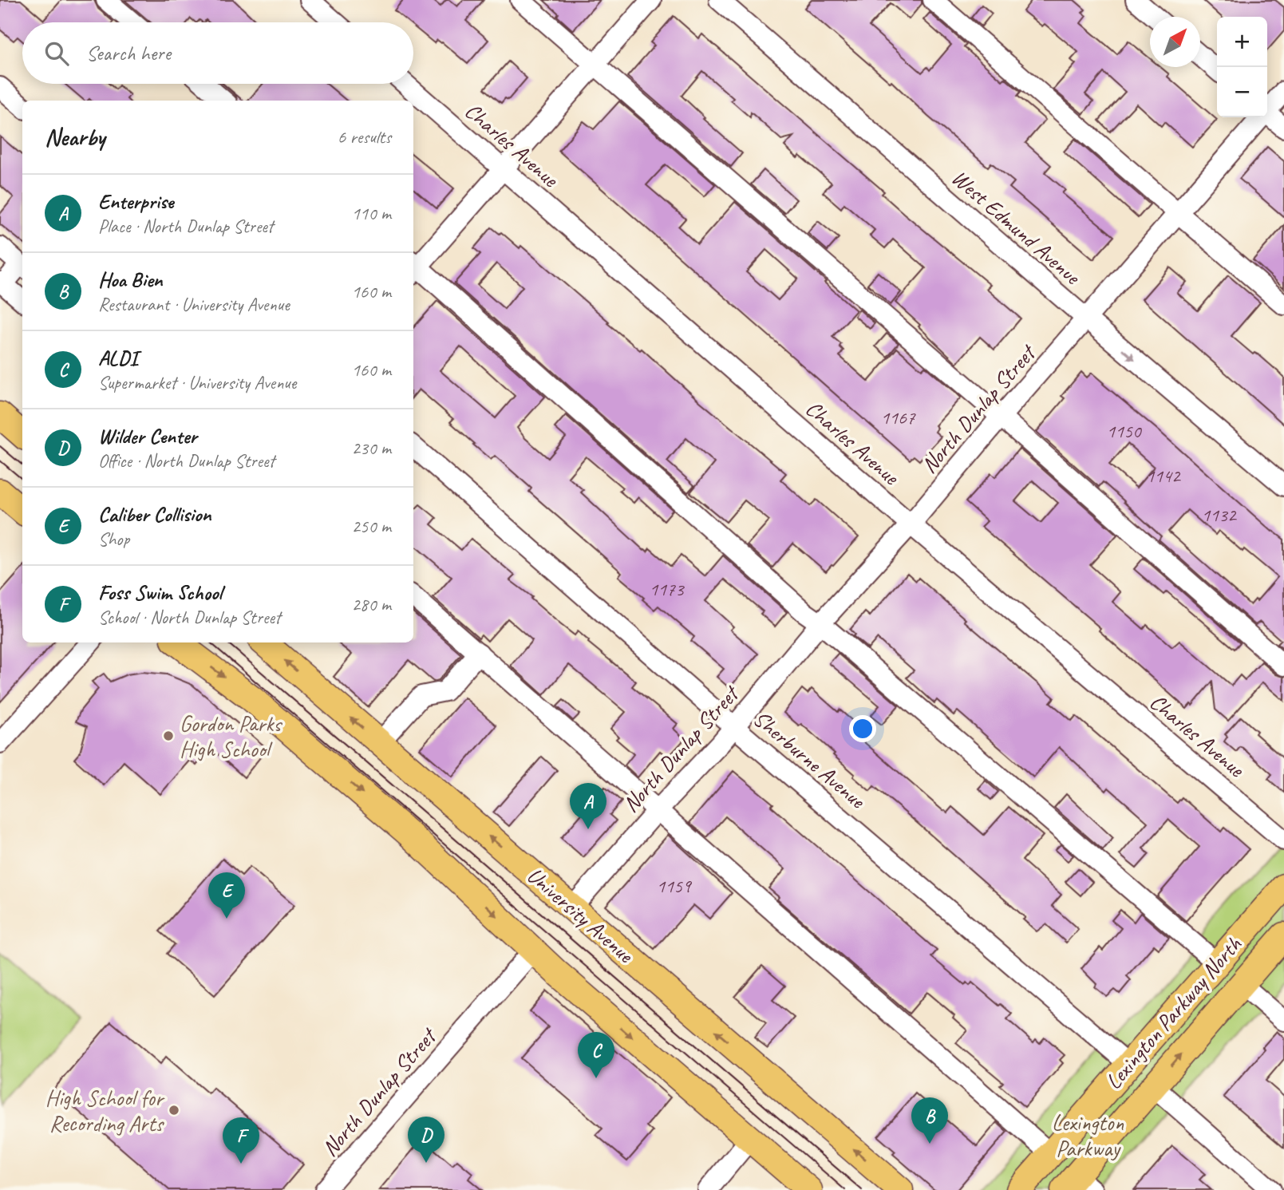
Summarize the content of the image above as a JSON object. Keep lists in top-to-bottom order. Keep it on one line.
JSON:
{"streets":{"main road":["University Avenue","Lexington Parkway North"],"street":["Charles Avenue","West Edmund Avenue","North Dunlap Street","Sherburne Avenue"]},"crossings":[["Charles Avenue","North Dunlap Street"],["West Edmund Avenue","North Dunlap Street"],["North Dunlap Street","Sherburne Avenue"],["North Dunlap Street","University Avenue"],["Sherburne Avenue","Lexington Parkway North"]],"parks":["Lexington Parkway"],"places":["Gordon Parks High School","High School for Recording Arts"],"house_numbers":["1167","1150","1142","1132","1173","1159"],"north":"top right","page":{"map_buttons":["+","−"],"search":"Search here","heading":["Nearby","6 results"],"list":[{"mark":"A","name":"Enterprise","note":"Place · North Dunlap Street","value":"110 m"},{"mark":"B","name":"Hoa Bien","note":"Restaurant · University Avenue","value":"160 m"},{"mark":"C","name":"ALDI","note":"Supermarket · University Avenue","value":"160 m"},{"mark":"D","name":"Wilder Center","note":"Office · North Dunlap Street","value":"230 m"},{"mark":"E","name":"Caliber Collision","note":"Shop","value":"250 m"},{"mark":"F","name":"Foss Swim School","note":"School · North Dunlap Street","value":"280 m"}],"pins":["A","E","C","B","D","F"]}}
